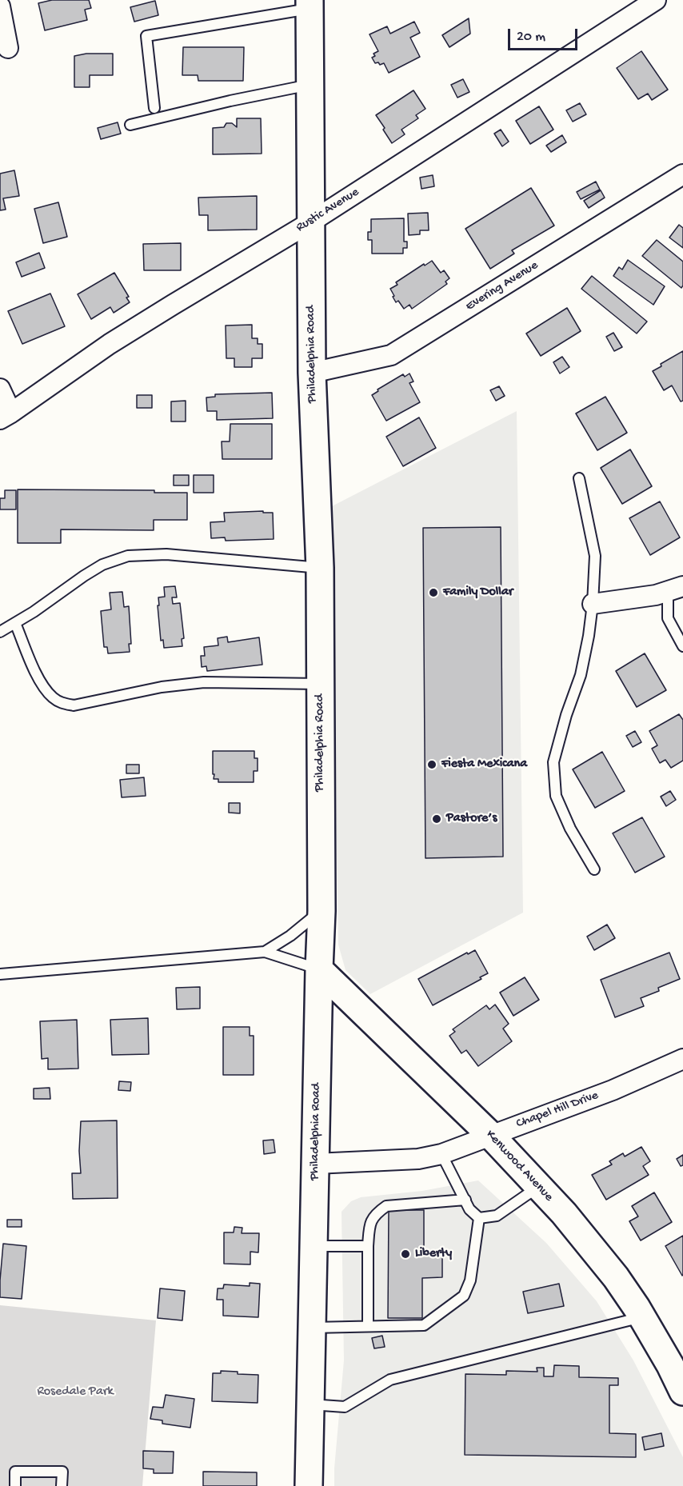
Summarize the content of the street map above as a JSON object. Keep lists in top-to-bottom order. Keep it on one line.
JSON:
{"streets":{"main road":["Philadelphia Road","Kenwood Avenue"],"street":["Rustic Avenue","Evering Avenue","Chapel Hill Drive"]},"crossings":[["Rustic Avenue","Philadelphia Road"],["Evering Avenue","Philadelphia Road"],["Philadelphia Road","Chapel Hill Drive"],["Philadelphia Road","Kenwood Avenue"],["Chapel Hill Drive","Kenwood Avenue"]],"parks":["Rosedale Park"],"places":["Family Dollar","Fiesta Mexicana","Pastore’s","Liberty"],"scale_bar":"20 m"}
